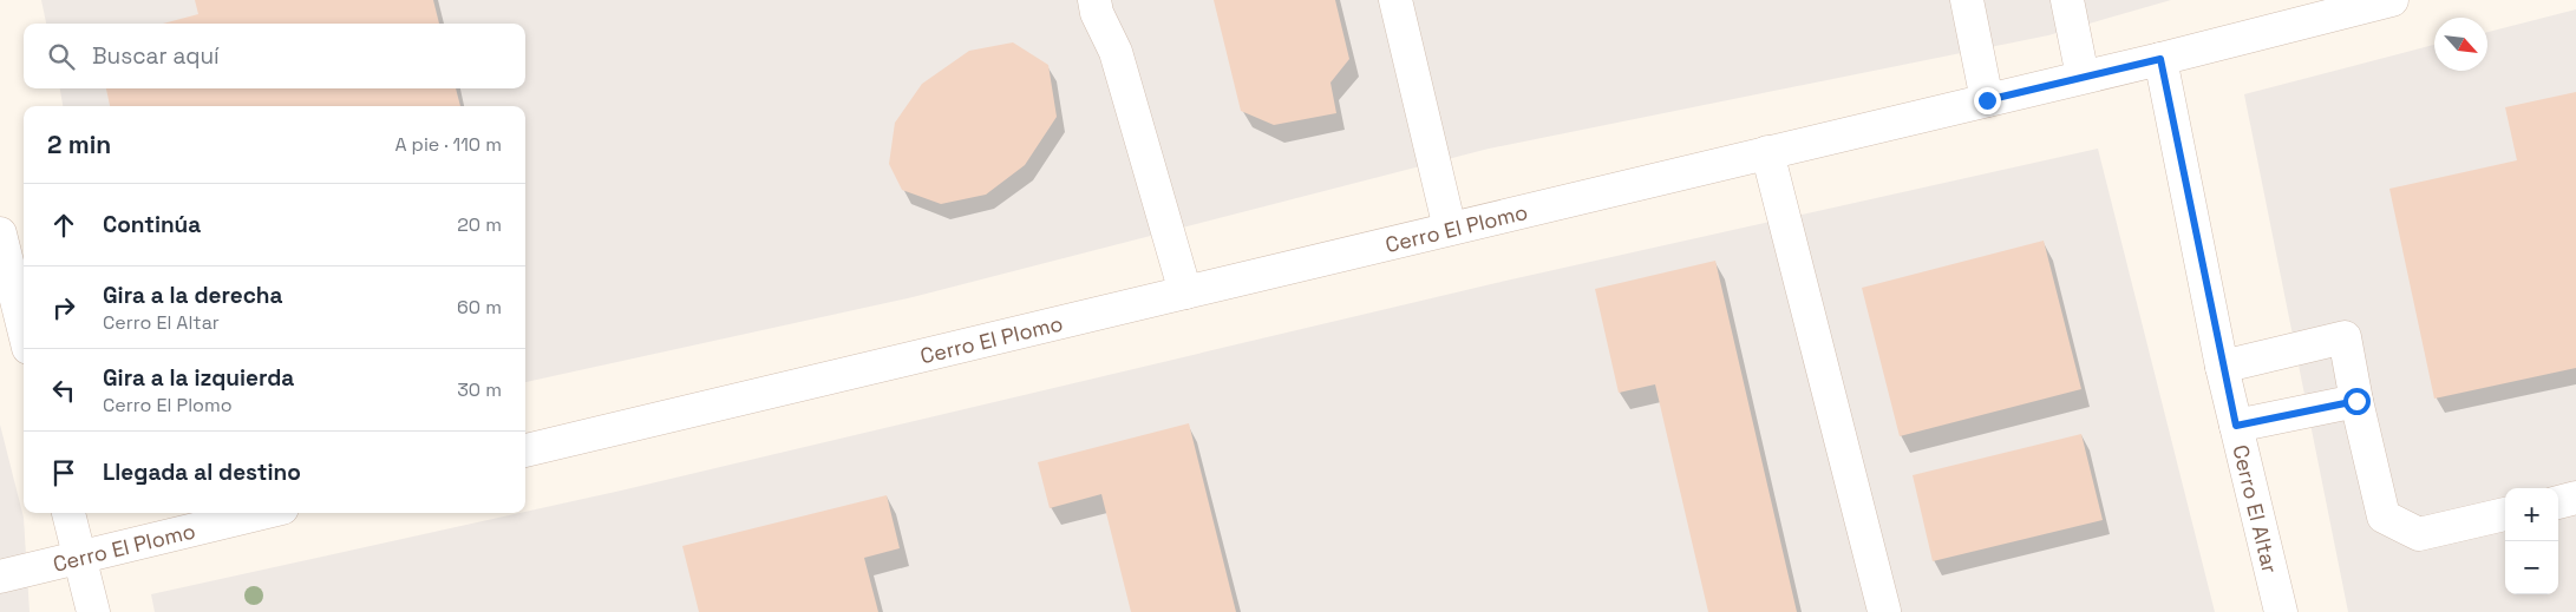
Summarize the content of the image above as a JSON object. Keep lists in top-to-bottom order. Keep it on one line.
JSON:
{"streets":{"street":["Cerro El Plomo","Cerro El Altar"]},"crossings":[["Cerro El Plomo","Cerro El Altar"]],"north":"bottom right","page":{"search":"Buscar aquí","heading":["2 min","A pie · 110 m"],"list":[["Continúa","20 m"],["Gira a la derecha","Cerro El Altar","60 m"],["Gira a la izquierda","Cerro El Plomo","30 m"],"Llegada al destino"],"map_buttons":["+","−"]}}
